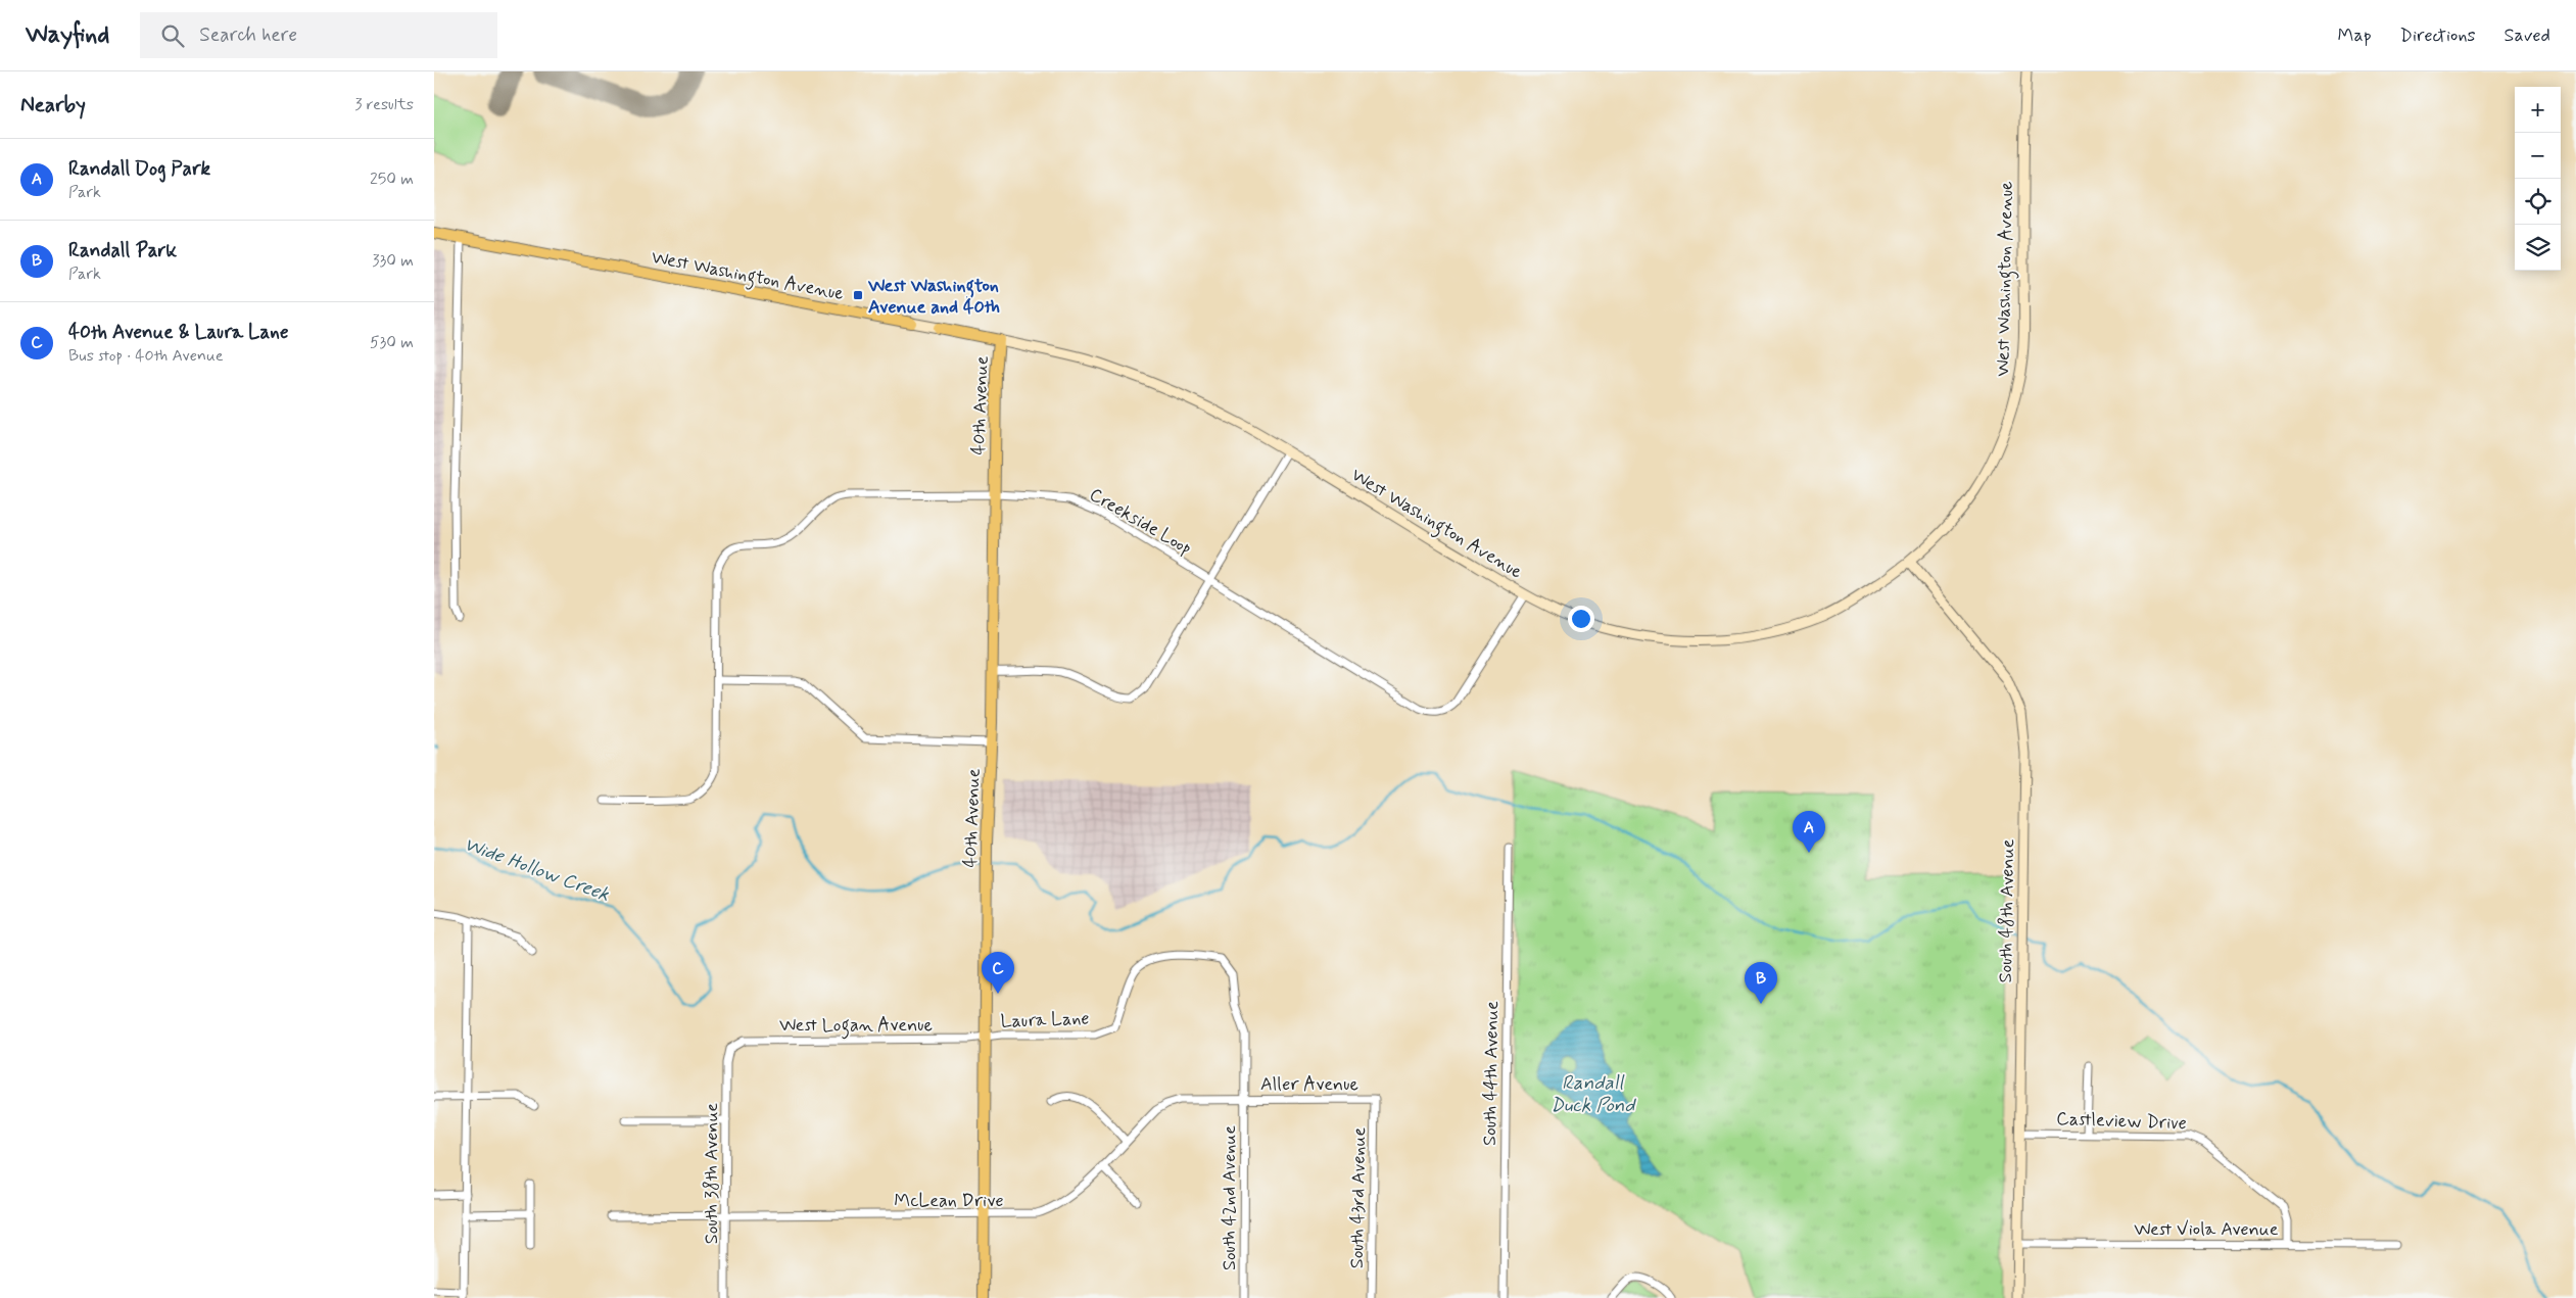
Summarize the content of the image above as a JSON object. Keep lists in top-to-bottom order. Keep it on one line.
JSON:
{"streets":{"main road":["West Washington Avenue","40th Avenue","South 48th Avenue"],"street":["Creekside Loop","Laura Lane","West Logan Avenue","South 44th Avenue","Aller Avenue","Castleview Drive","South 38th Avenue","South 42nd Avenue","South 43rd Avenue","McLean Drive","West Viola Avenue"]},"crossings":[["West Washington Avenue","40th Avenue"],["West Washington Avenue","Creekside Loop"],["West Washington Avenue","South 48th Avenue"],["40th Avenue","Creekside Loop"],["40th Avenue","Laura Lane"],["40th Avenue","West Logan Avenue"],["40th Avenue","McLean Drive"],["South 48th Avenue","Castleview Drive"],["South 48th Avenue","West Viola Avenue"],["Laura Lane","West Logan Avenue"],["Laura Lane","Aller Avenue"],["Laura Lane","South 42nd Avenue"],["Laura Lane","McLean Drive"],["West Logan Avenue","South 38th Avenue"],["Aller Avenue","South 42nd Avenue"],["Aller Avenue","South 43rd Avenue"],["Aller Avenue","McLean Drive"],["Castleview Drive","West Viola Avenue"],["South 38th Avenue","McLean Drive"],["South 42nd Avenue","McLean Drive"]],"water":["Wide Hollow Creek","Randall Duck Pond"],"places":{"transit":["West Washington Avenue and 40th"]},"page":{"header":"Wayfind","search":"Search here","nav":["Map","Directions","Saved"],"heading":["Nearby","3 results"],"map_buttons":["+","−"],"list":[{"mark":"A","name":"Randall Dog Park","note":"Park","value":"250 m"},{"mark":"B","name":"Randall Park","note":"Park","value":"330 m"},{"mark":"C","name":"40th Avenue & Laura Lane","note":"Bus stop · 40th Avenue","value":"530 m"}],"pins":["A","C","B"]}}
